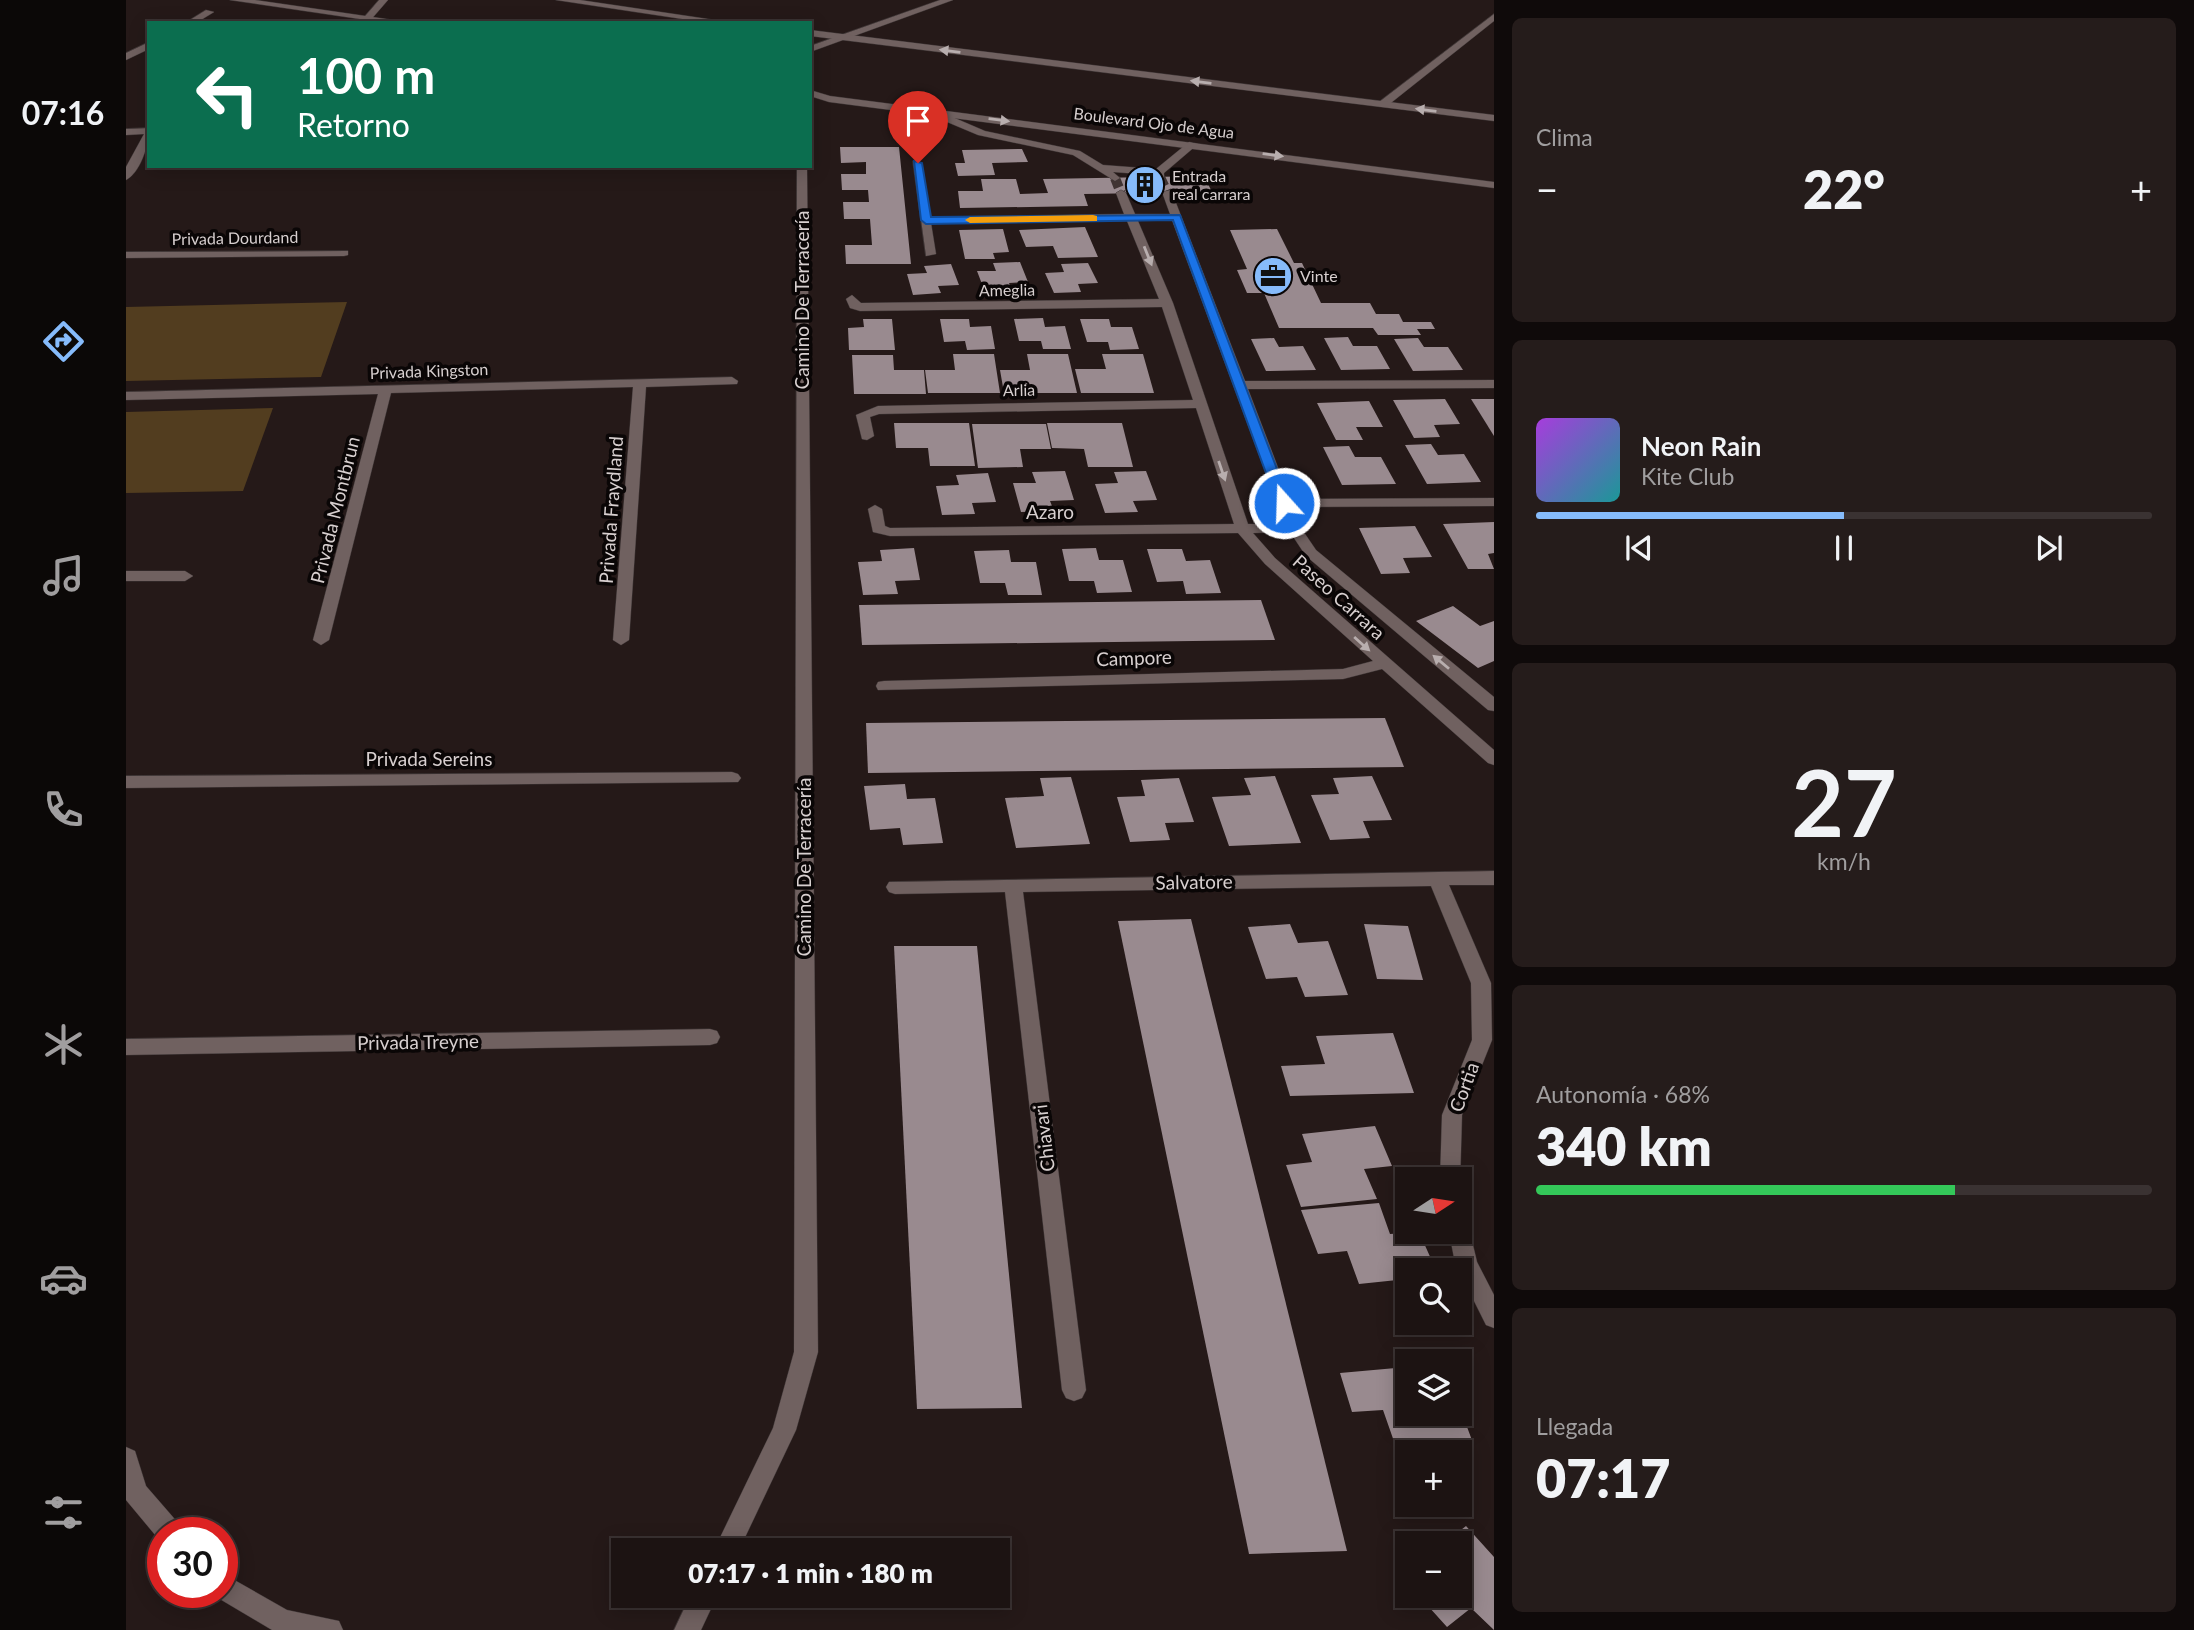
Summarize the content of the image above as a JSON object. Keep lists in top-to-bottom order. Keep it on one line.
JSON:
{"streets":{"street":["Boulevard Ojo de Agua","Privada Dourdand","Ameglia","Camino De Terracería","Privada Kingston","Arlia","Privada Montbrun","Privada Fraydland","Azaro","Paseo Carrara","Campore","Privada Sereins","Salvatore","Privada Treyne","Cortia","Chiavari"]},"crossings":[["Ameglia","Paseo Carrara"],["Privada Kingston","Privada Montbrun"],["Privada Kingston","Privada Fraydland"],["Arlia","Paseo Carrara"],["Azaro","Paseo Carrara"],["Paseo Carrara","Campore"],["Salvatore","Cortia"],["Salvatore","Chiavari"]],"places":{"building":["Entrada real carrara"],"office":["Vinte"]},"north":"right","page":{"tabs":"07:16","tile":["Clima",["27","km/h"],["Autonomía · 68%","340 km"],["Llegada","07:17"]],"turn":["100 m","Retorno"],"heat":["−","22°","+"],"song":["Neon Rain","Kite Club"],"map_buttons":["+","−"],"limit":"30","trip":"07:17 · 1 min · 180 m"}}
